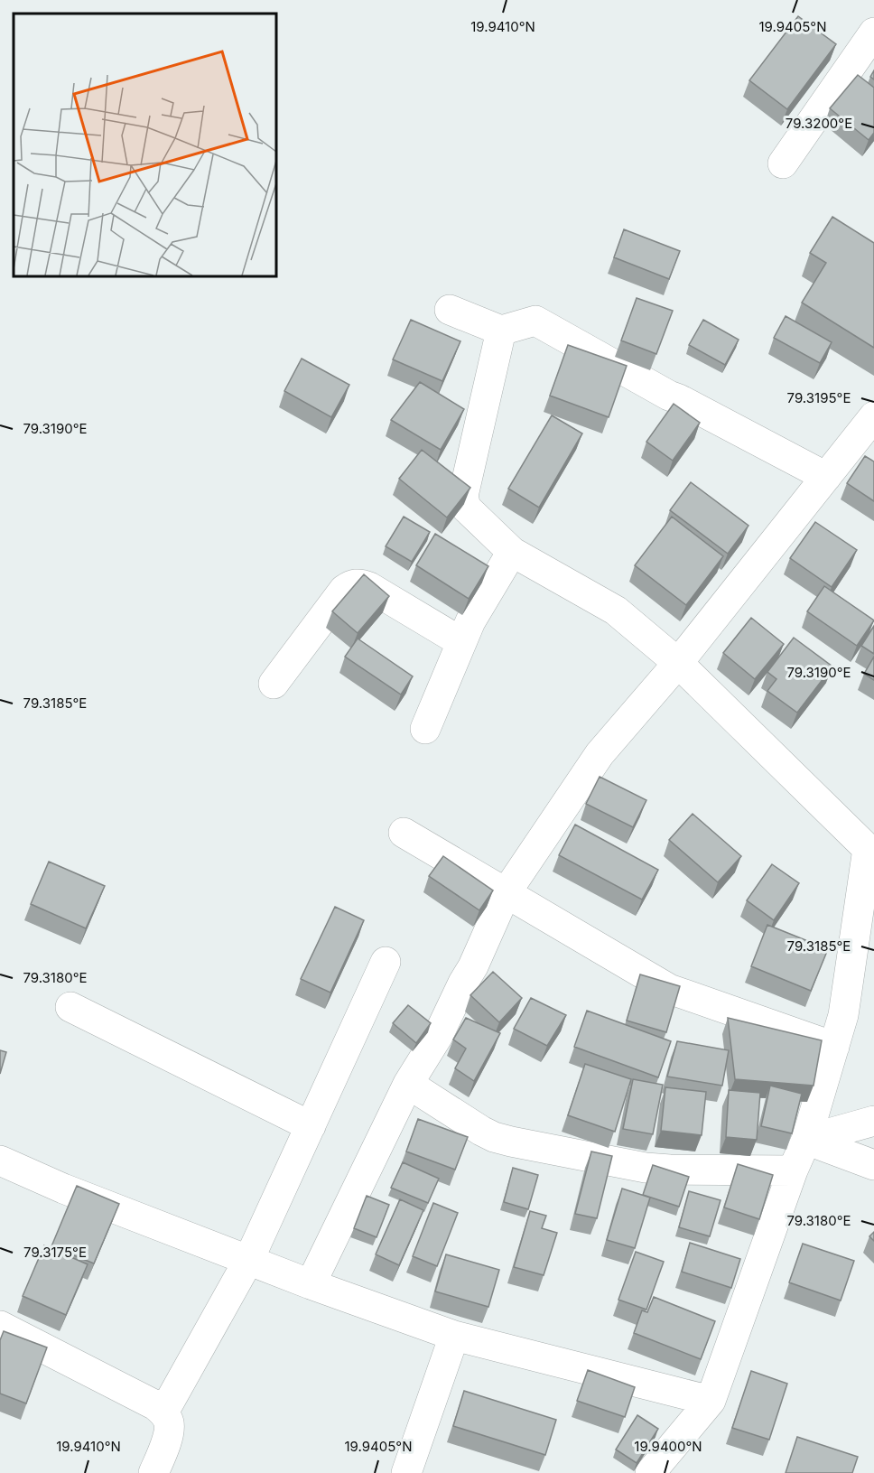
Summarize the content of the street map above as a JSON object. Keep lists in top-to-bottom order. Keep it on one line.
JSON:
{"coordinates":["19.9410°N","19.9405°N","79.3200°E","79.3195°E","79.3190°E","79.3185°E","79.3180°E","79.3175°E","19.9400°N"]}
